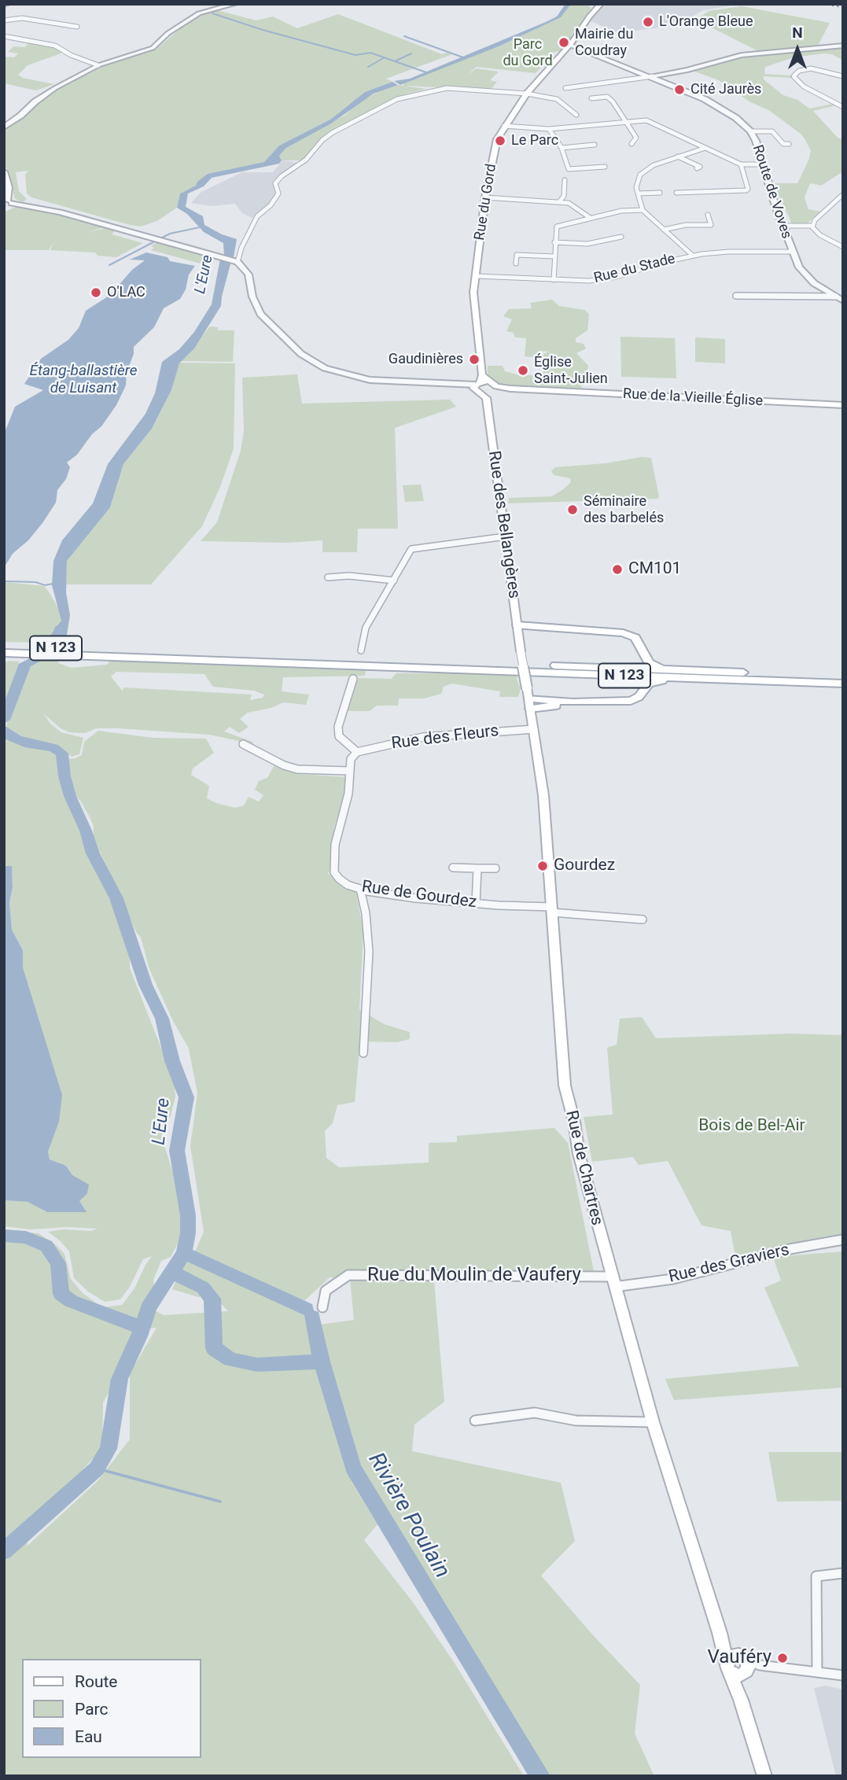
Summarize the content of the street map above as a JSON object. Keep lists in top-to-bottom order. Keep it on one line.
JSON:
{"streets":{"main road":["Rue du Gord","Rue de la Vieille Église","Rue des Bellangères","N 123","Rue de Chartres"],"street":["Route de Voves","Rue du Stade","Rue des Fleurs","Rue de Gourdez","Rue des Graviers","Rue du Moulin de Vaufery"]},"crossings":[["Route de Voves","Rue du Gord"],["Route de Voves","Rue du Stade"],["Rue du Gord","Rue du Stade"],["Rue du Gord","Rue de la Vieille Église"],["Rue du Gord","Rue des Bellangères"],["Rue de la Vieille Église","Rue des Bellangères"],["Rue des Bellangères","Rue de Chartres"],["Rue des Fleurs","Rue de Gourdez"],["Rue des Fleurs","Rue de Chartres"],["Rue de Gourdez","Rue de Chartres"],["Rue de Chartres","Rue des Graviers"],["Rue de Chartres","Rue du Moulin de Vaufery"],["Rue des Graviers","Rue du Moulin de Vaufery"]],"water":["L'Eure","Étang-ballastière de Luisant","Rivière Poulain"],"parks":["Parc du Gord","Bois de Bel-Air"],"places":["L'Orange Bleue","Mairie du Coudray","Cité Jaurès","Le Parc","O'LAC","Gaudinières","Église Saint-Julien","Séminaire des barbelés","CM101","Gourdez","Vauféry"],"legend":["Route","Parc","Eau"],"north":"top"}
